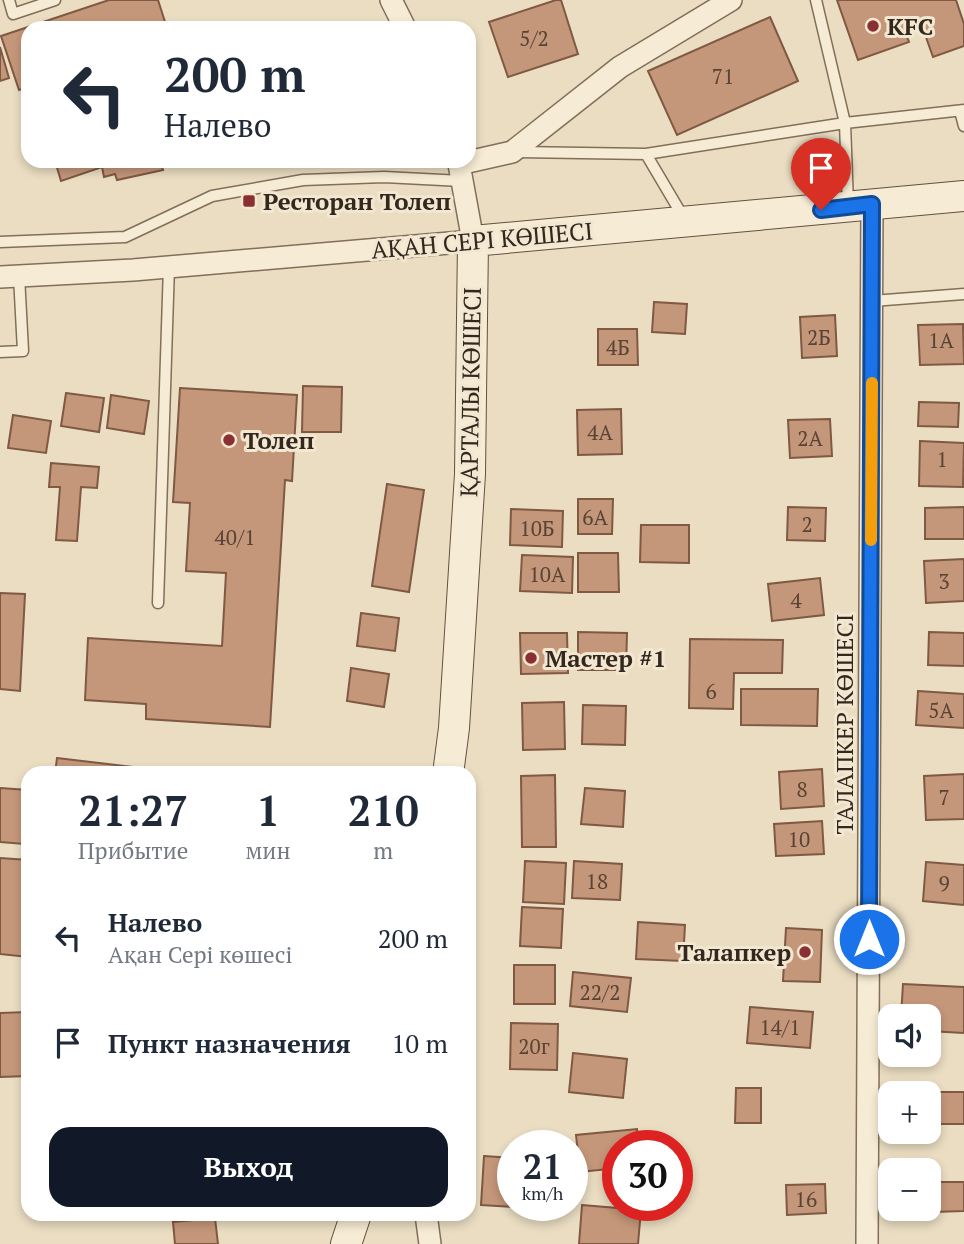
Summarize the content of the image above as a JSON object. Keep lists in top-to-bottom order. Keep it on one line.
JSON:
{"streets":{"street":["АҚАН СЕРІ КӨШЕСІ","ҚАРТАЛЫ КӨШЕСІ","ТАЛАПКЕР КӨШЕСІ"]},"crossings":[["АҚАН СЕРІ КӨШЕСІ","ҚАРТАЛЫ КӨШЕСІ"],["АҚАН СЕРІ КӨШЕСІ","ТАЛАПКЕР КӨШЕСІ"]],"places":{"other":["KFC","Толеп","Мастер #1","Талапкер"],"transit":["Ресторан Толеп"]},"house_numbers":["5/2","71","2Б","1А","4Б","4А","2А","1","6А","2","10Б","40/1","10А","3","4","6","5А","8","7","10","18","9","22/2","14/1","20г","16"],"page":{"turn":["200 m","Налево"],"eta":["21:27","Прибытие","1","мин","210","m"],"list":[{"name":"Налево","note":"Ақан Сері көшесі","value":"200 m"},{"name":"Пункт назначения","value":"10 m"}],"map_buttons":["+","−"],"buttons":"Выход","speed":"21 km/h","limit":"30"}}
